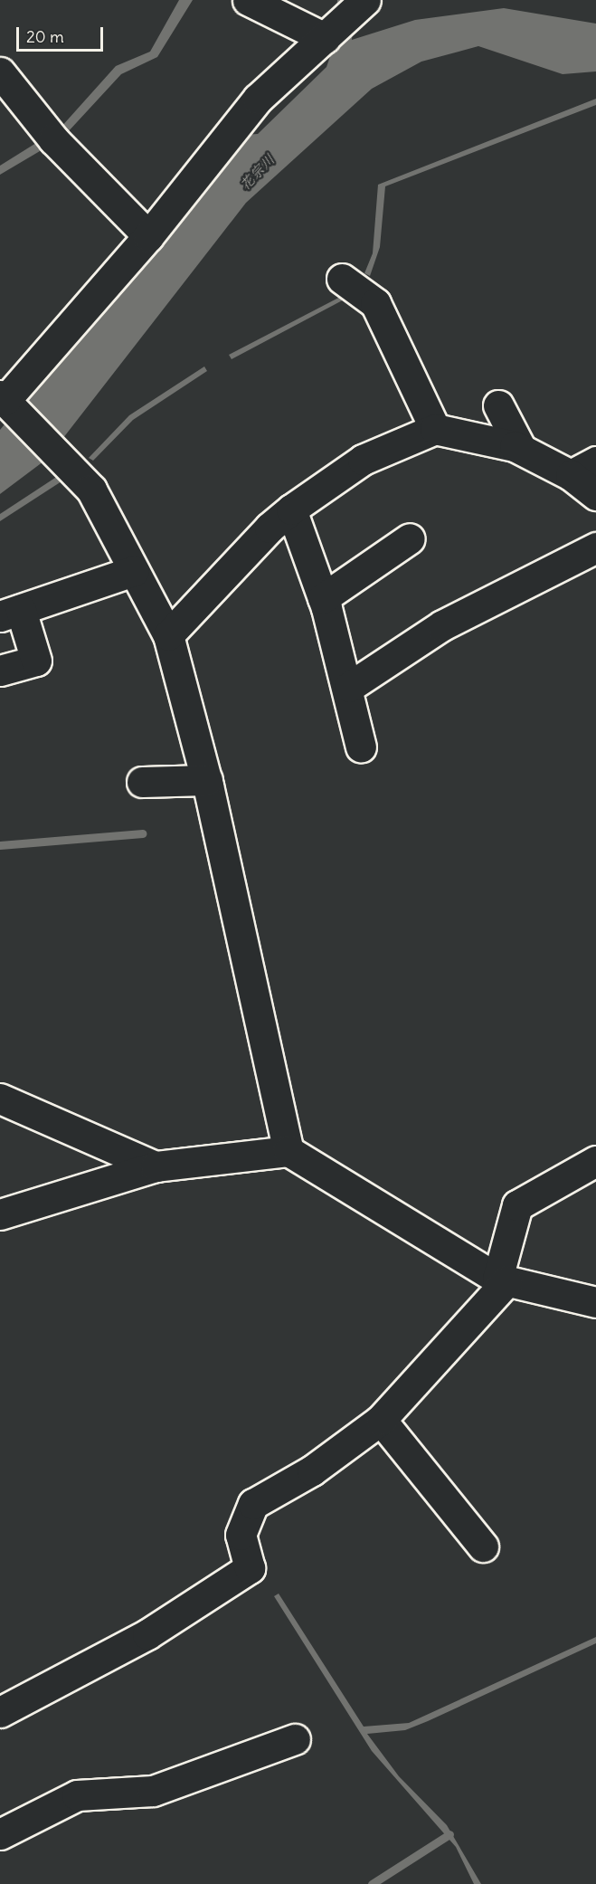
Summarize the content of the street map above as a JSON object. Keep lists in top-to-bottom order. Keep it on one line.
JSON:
{"water":["花宗川"],"scale_bar":"20 m"}
